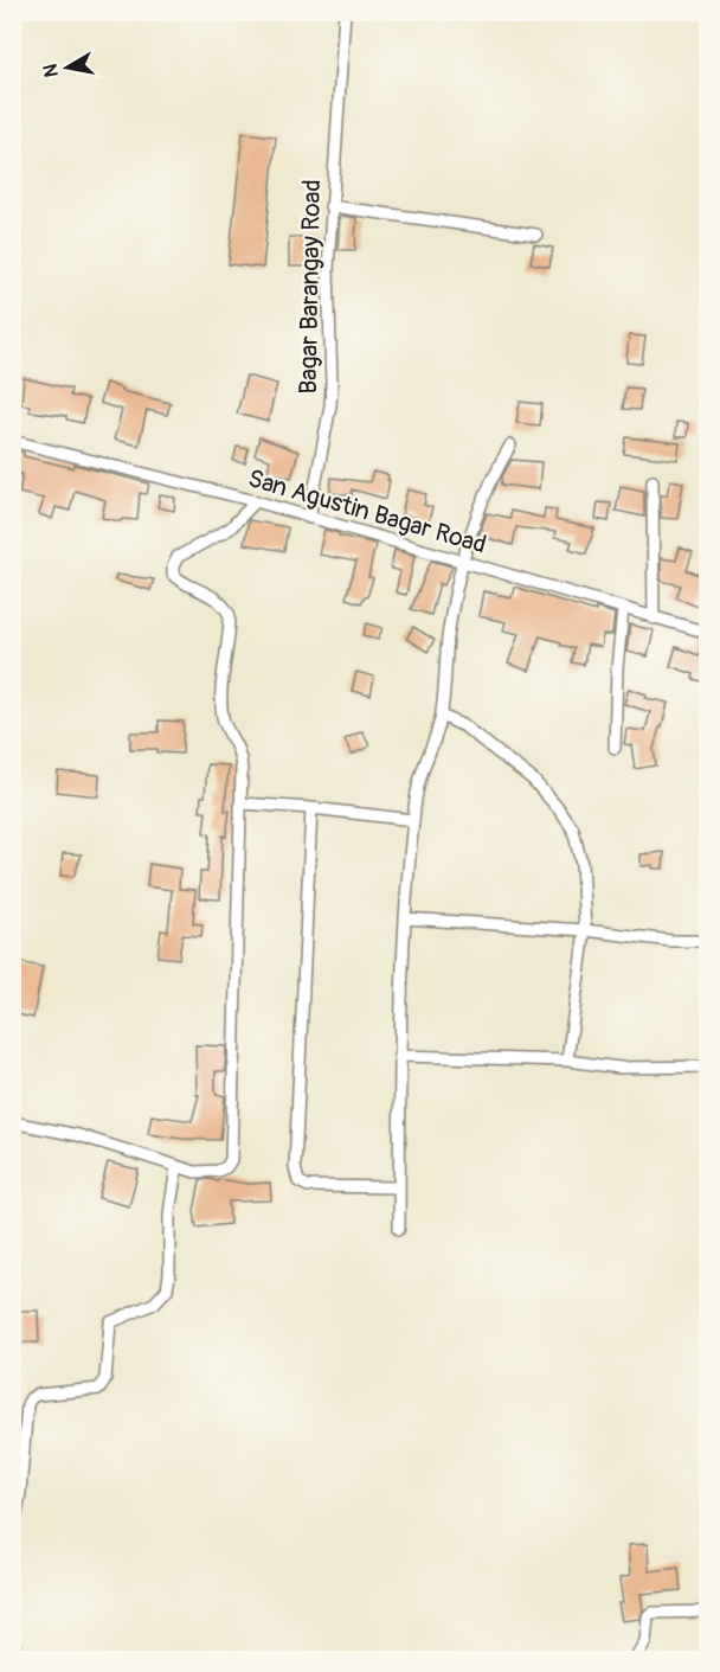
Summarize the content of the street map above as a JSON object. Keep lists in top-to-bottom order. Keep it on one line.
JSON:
{"streets":{"street":["Bagar Barangay Road","San Agustin Bagar Road"]},"crossings":[["Bagar Barangay Road","San Agustin Bagar Road"]],"north":"left"}
